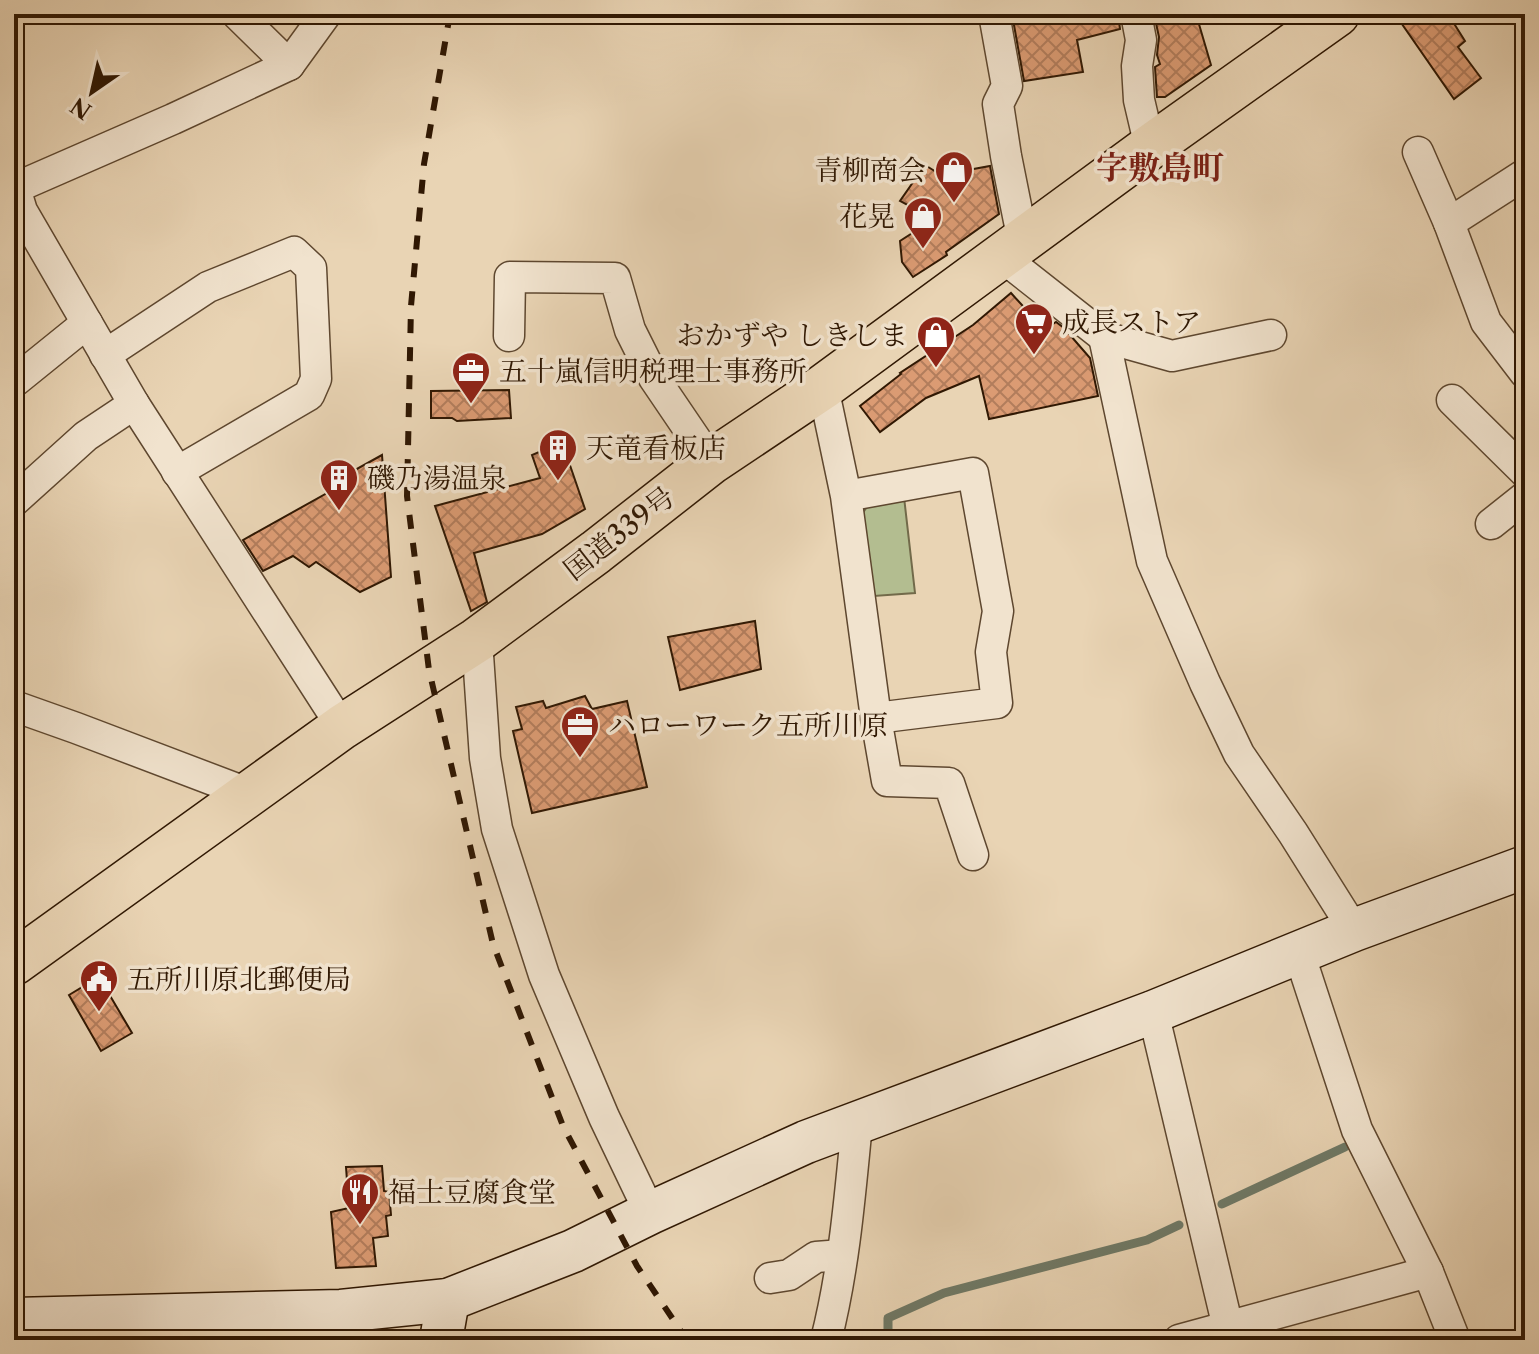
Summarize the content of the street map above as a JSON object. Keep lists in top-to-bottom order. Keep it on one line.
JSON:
{"streets":{"highway":["国道339号"]},"districts":["字敷島町"],"places":{"shop":["青柳商会","花晃","おかずや しきしま"],"supermarket":["成長ストア"],"office":["五十嵐信明税理士事務所","ハローワーク五所川原"],"building":["天竜看板店","磯乃湯温泉"],"public building":["五所川原北郵便局"],"restaurant":["福士豆腐食堂"]},"north":"bottom left"}
